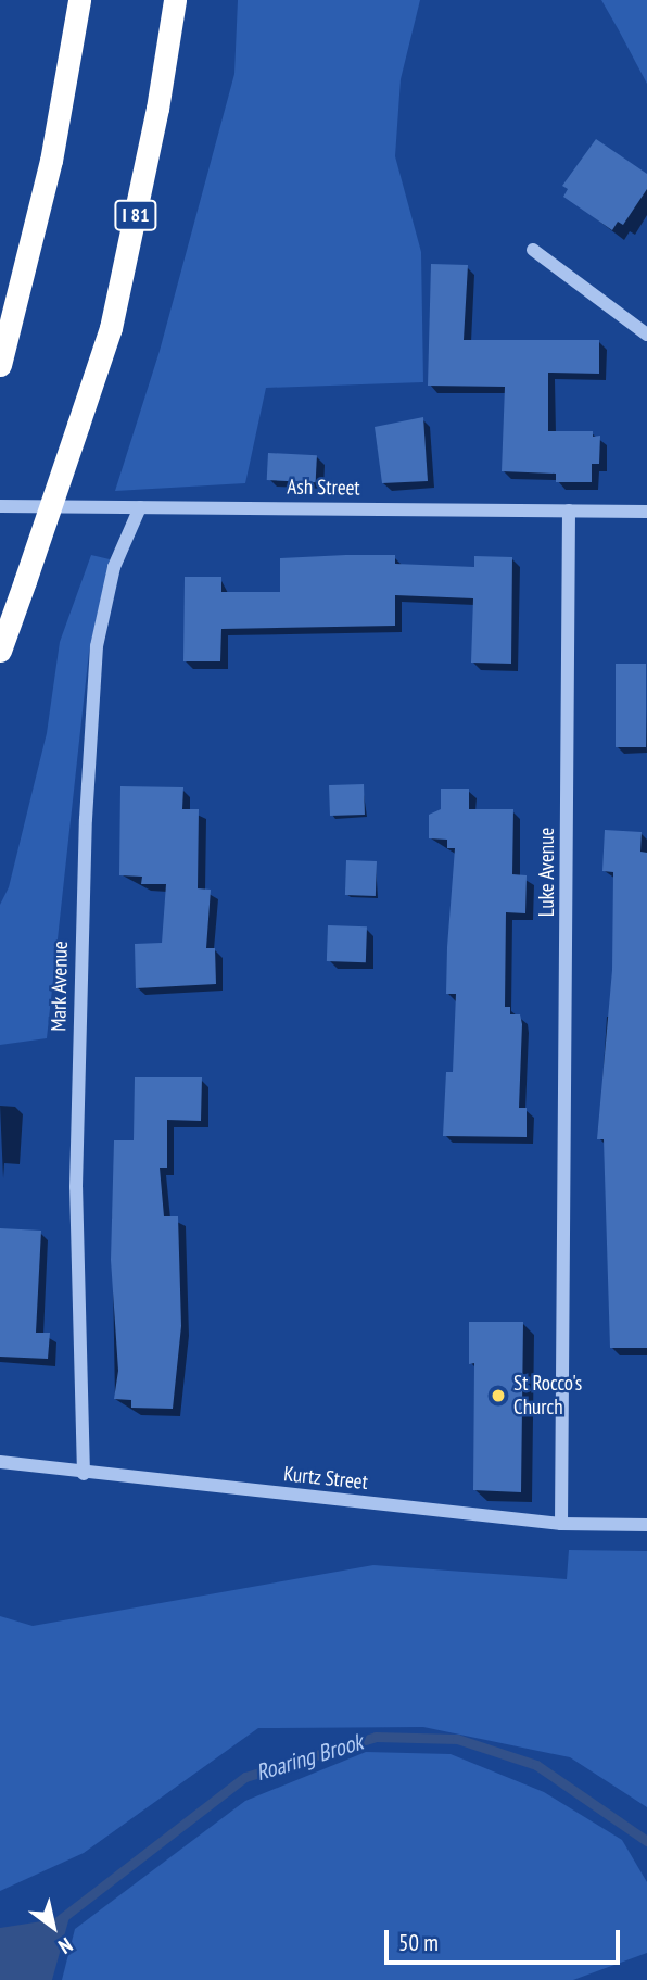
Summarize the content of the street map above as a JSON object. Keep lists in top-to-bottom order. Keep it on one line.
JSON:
{"streets":{"highway":["I 81"],"street":["Ash Street","Luke Avenue","Mark Avenue","Kurtz Street"]},"crossings":[["Ash Street","Luke Avenue"],["Ash Street","Mark Avenue"],["Luke Avenue","Kurtz Street"],["Mark Avenue","Kurtz Street"]],"water":["Roaring Brook"],"places":["St Rocco's Church"],"scale_bar":"50 m","north":"bottom right"}
